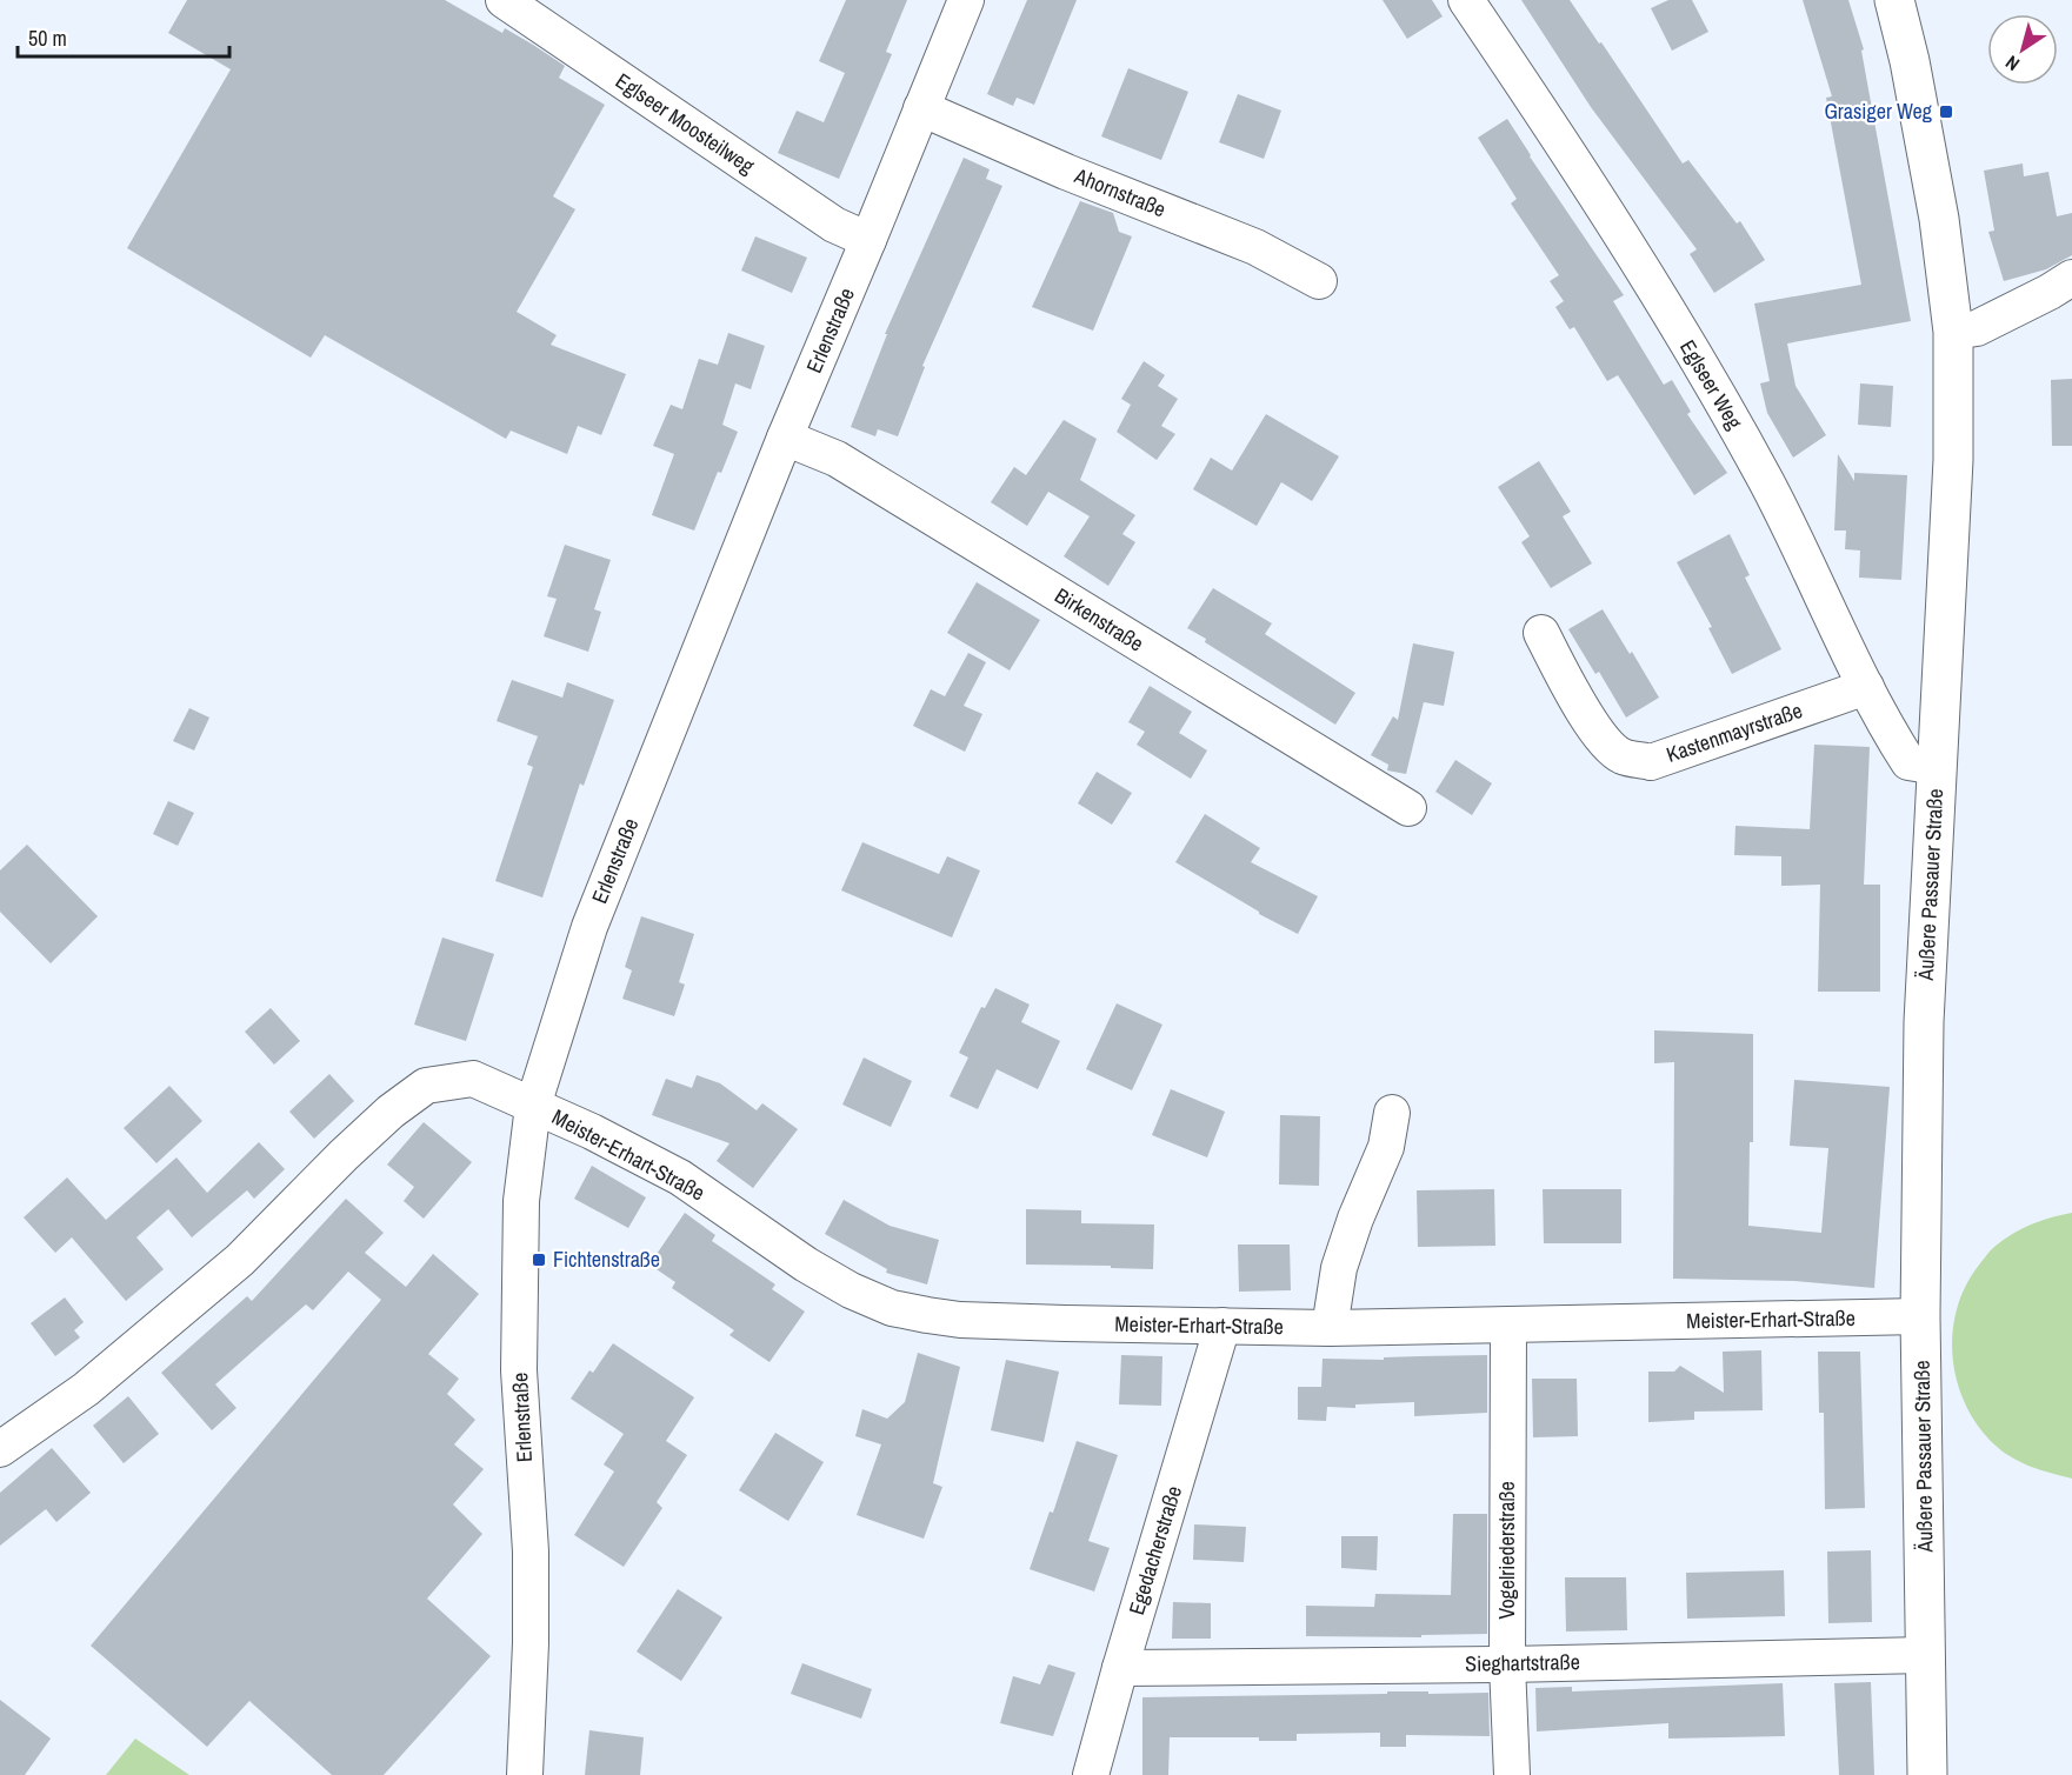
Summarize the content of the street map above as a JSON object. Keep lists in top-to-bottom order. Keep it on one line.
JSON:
{"streets":{"main road":["Äußere Passauer Straße"],"street":["Eglseer Moosteilweg","Ahornstraße","Erlenstraße","Eglseer Weg","Birkenstraße","Kastenmayrstraße","Meister-Erhart-Straße","Egedacherstraße","Vogelriederstraße","Sieghartstraße"]},"crossings":[["Eglseer Moosteilweg","Erlenstraße"],["Ahornstraße","Erlenstraße"],["Erlenstraße","Birkenstraße"],["Erlenstraße","Meister-Erhart-Straße"],["Eglseer Weg","Kastenmayrstraße"],["Eglseer Weg","Äußere Passauer Straße"],["Äußere Passauer Straße","Meister-Erhart-Straße"],["Äußere Passauer Straße","Sieghartstraße"],["Meister-Erhart-Straße","Egedacherstraße"],["Meister-Erhart-Straße","Vogelriederstraße"],["Egedacherstraße","Sieghartstraße"],["Vogelriederstraße","Sieghartstraße"]],"places":{"transit":["Grasiger Weg","Fichtenstraße"]},"scale_bar":"50 m","north":"bottom left"}
